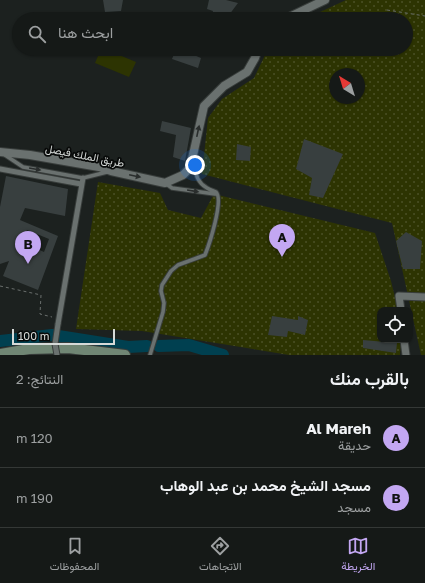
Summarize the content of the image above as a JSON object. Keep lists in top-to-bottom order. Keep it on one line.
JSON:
{"streets":{"street":["طريق الملك فيصل"]},"scale_bar":"100 m","north":"top left","page":{"search":"ابحث هنا","pins":["A","B"],"scale":"100 m","heading":["بالقرب منك","النتائج: 2"],"list":[{"mark":"A","name":"Al Mareh","note":"حديقة","value":"120 m"},{"mark":"B","name":"مسجد الشيخ محمد بن عبد الوهاب","note":"مسجد","value":"190 m"}],"nav":["الخريطة","الاتجاهات","المحفوظات"]}}
